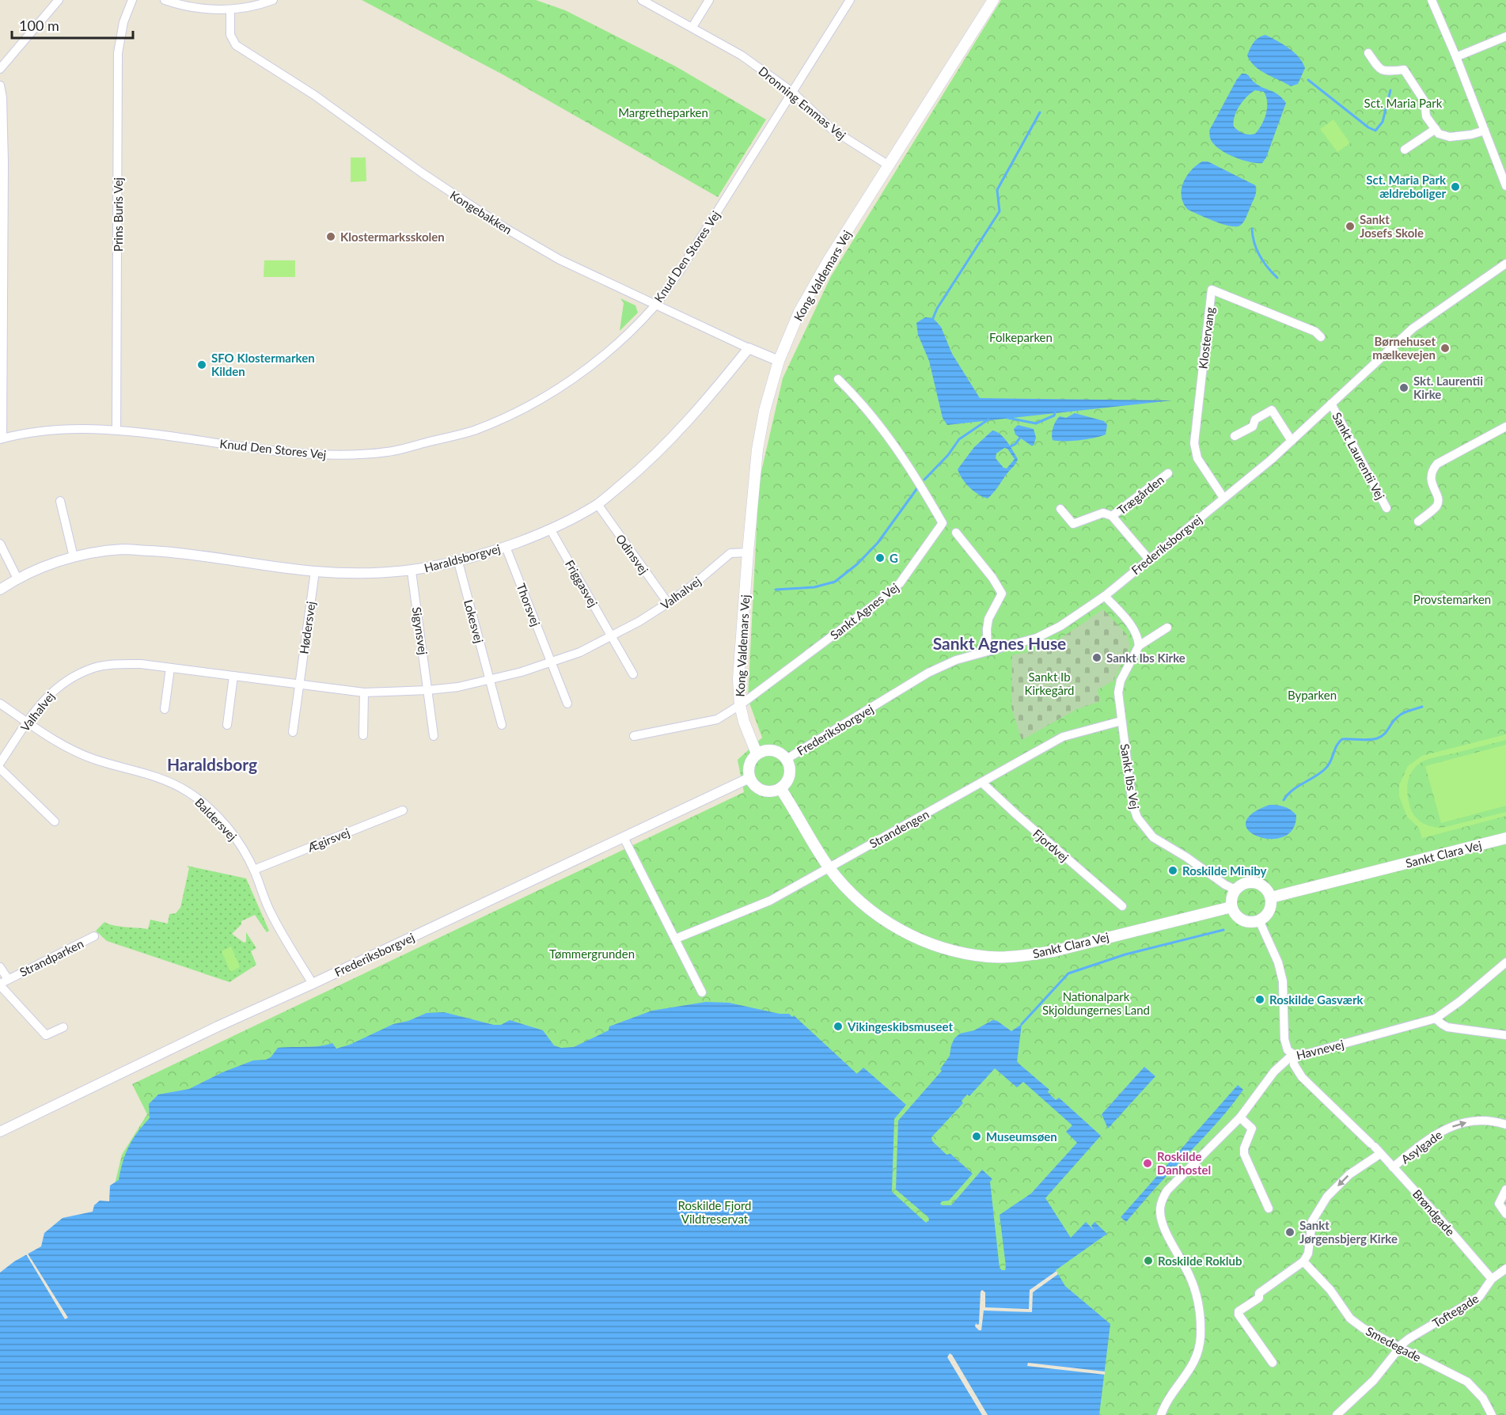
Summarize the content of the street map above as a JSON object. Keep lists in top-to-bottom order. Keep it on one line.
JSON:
{"streets":{"main road":["Kong Valdemars Vej","Sankt Clara Vej"],"street":["Dronning Emmas Vej","Kongebakken","Prins Buris Vej","Knud Den Stores Vej","Klostervang","Sankt Laurentii Vej","Trægården","Frederiksborgvej","Odinsvej","Haraldsborgvej","Friggasvej","Valhalvej","Thorsvej","Sankt Agnes Vej","Lokesvej","Hødersvej","Sigynsvej","Sankt Ibs Vej","Baldersvej","Strandengen","Ægirsvej","Fjordvej","Strandparken","Havnevej","Asylgade","Brøndgade","Toftegade","Smedegade"]},"crossings":[["Dronning Emmas Vej","Knud Den Stores Vej"],["Dronning Emmas Vej","Kong Valdemars Vej"],["Kongebakken","Knud Den Stores Vej"],["Kongebakken","Kong Valdemars Vej"],["Kongebakken","Haraldsborgvej"],["Prins Buris Vej","Knud Den Stores Vej"],["Kong Valdemars Vej","Frederiksborgvej"],["Kong Valdemars Vej","Valhalvej"],["Kong Valdemars Vej","Sankt Agnes Vej"],["Kong Valdemars Vej","Sankt Clara Vej"],["Klostervang","Frederiksborgvej"],["Sankt Laurentii Vej","Frederiksborgvej"],["Trægården","Frederiksborgvej"],["Frederiksborgvej","Baldersvej"],["Frederiksborgvej","Sankt Clara Vej"],["Odinsvej","Haraldsborgvej"],["Odinsvej","Valhalvej"],["Haraldsborgvej","Friggasvej"],["Haraldsborgvej","Thorsvej"],["Haraldsborgvej","Lokesvej"],["Haraldsborgvej","Hødersvej"],["Haraldsborgvej","Sigynsvej"],["Friggasvej","Valhalvej"],["Valhalvej","Thorsvej"],["Valhalvej","Lokesvej"],["Valhalvej","Hødersvej"],["Valhalvej","Sigynsvej"],["Valhalvej","Baldersvej"],["Sankt Ibs Vej","Strandengen"],["Sankt Ibs Vej","Sankt Clara Vej"],["Baldersvej","Ægirsvej"],["Strandengen","Fjordvej"],["Strandengen","Sankt Clara Vej"],["Havnevej","Brøndgade"],["Asylgade","Brøndgade"],["Brøndgade","Toftegade"],["Toftegade","Smedegade"]],"one_way":["Asylgade"],"districts":["Sankt Agnes Huse","Haraldsborg"],"parks":["Sct. Maria Park","Margretheparken","Folkeparken","Provstemarken","Sankt Ib Kirkegård","Byparken","Tømmergrunden","Nationalpark Skjoldungernes Land","Roskilde Fjord Vildtreservat"],"places":["Sct. Maria Park ældreboliger","Sankt Josefs Skole","Klostermarksskolen","Børnehuset mælkevejen","SFO Klostermarken Kilden","Skt. Laurentii Kirke","G","Sankt Ibs Kirke","Roskilde Miniby","Roskilde Gasværk","Vikingeskibsmuseet","Museumsøen","Roskilde Danhostel","Sankt Jørgensbjerg Kirke","Roskilde Roklub"],"scale_bar":"100 m"}
